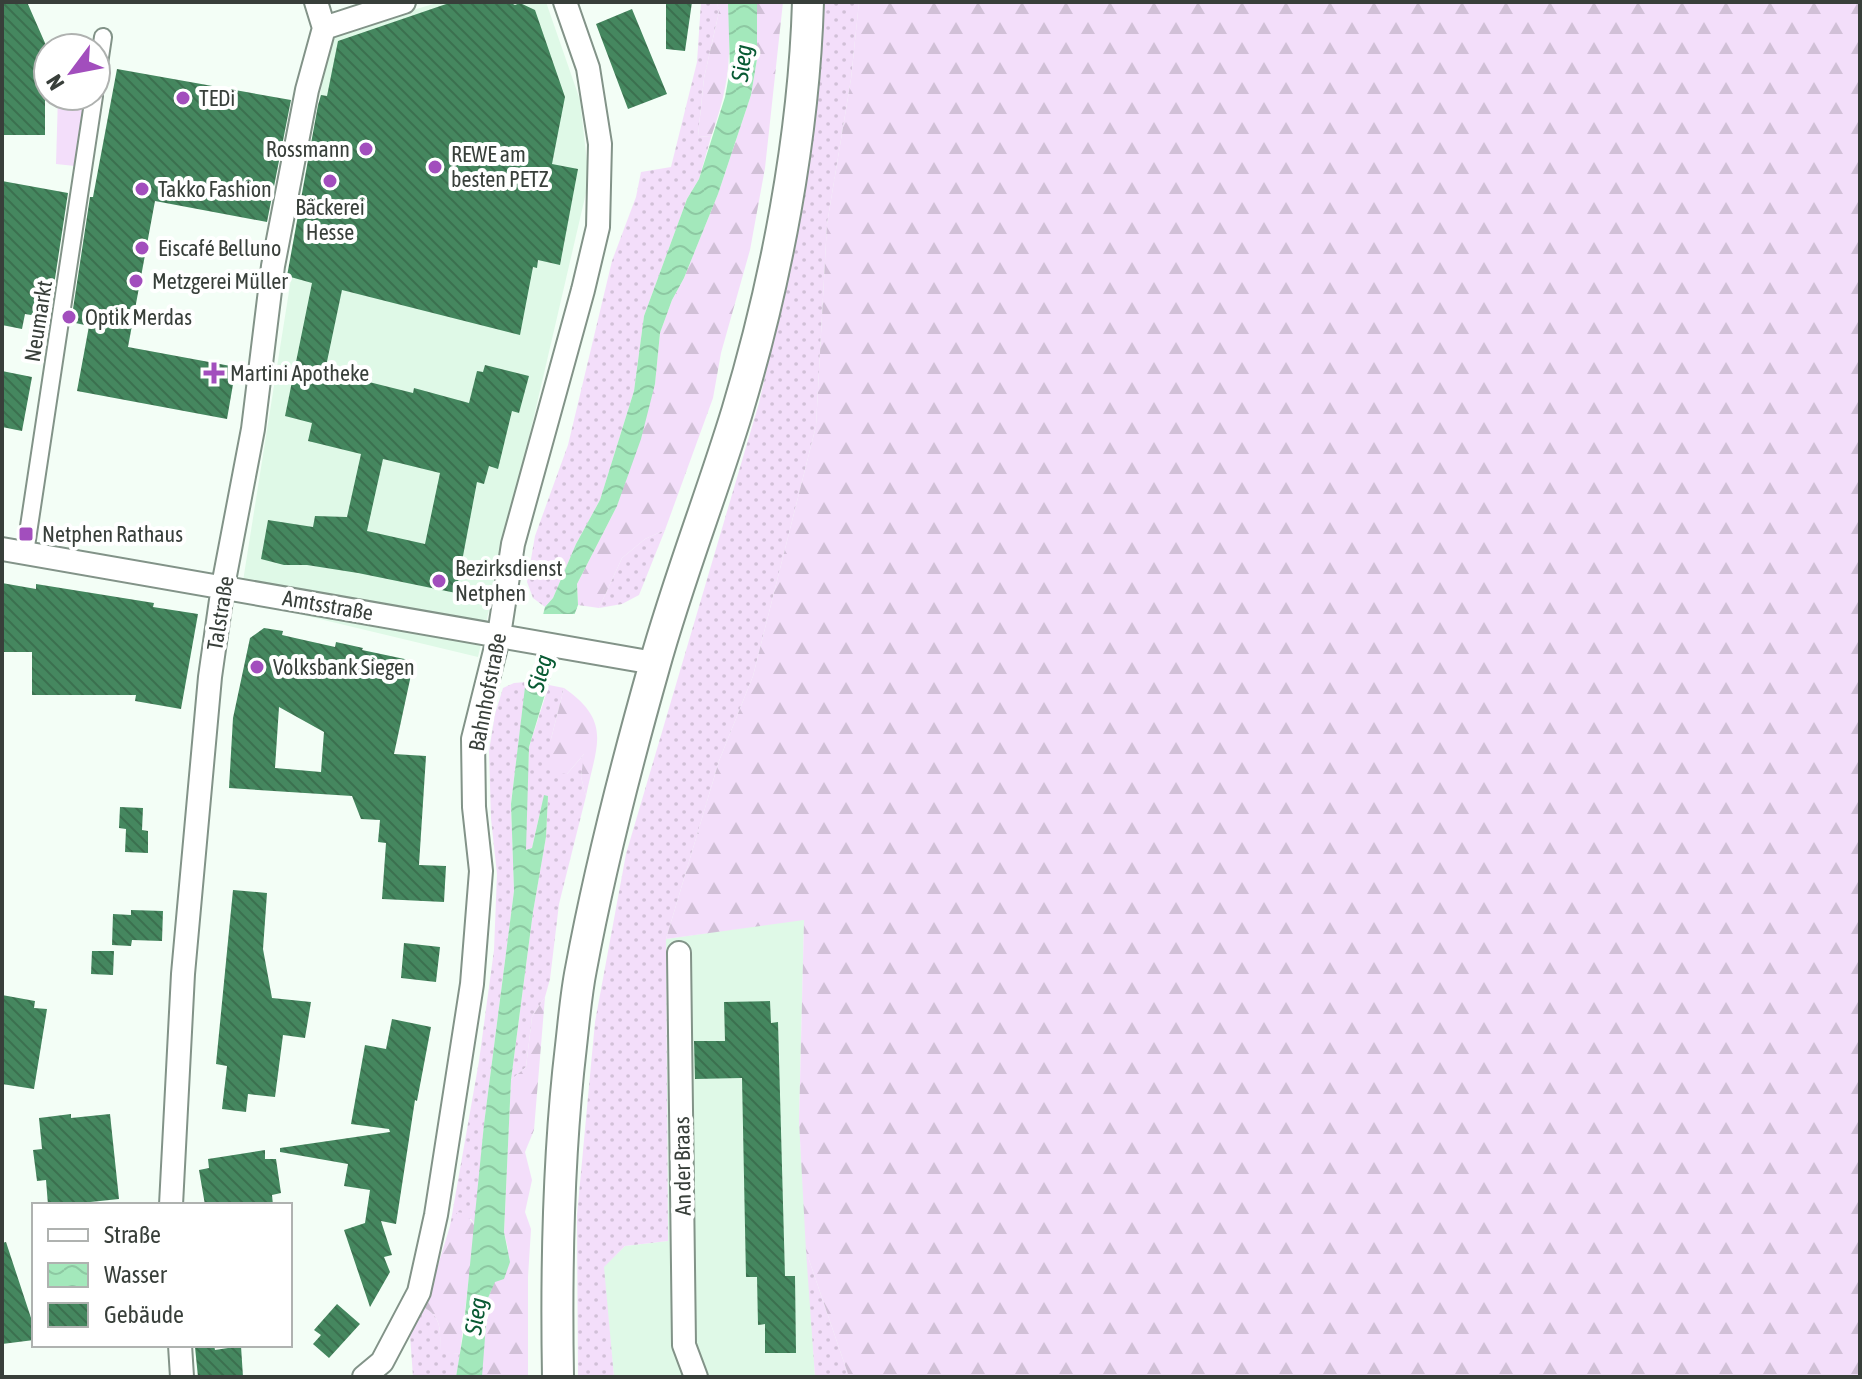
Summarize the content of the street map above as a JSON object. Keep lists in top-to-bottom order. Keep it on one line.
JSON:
{"streets":{"street":["Neumarkt","Amtsstraße","Talstraße","Bahnhofstraße","An der Braas"]},"crossings":[["Neumarkt","Amtsstraße"],["Amtsstraße","Talstraße"],["Amtsstraße","Bahnhofstraße"]],"water":["Sieg"],"places":{"other":["TEDi","Rossmann","REWE am besten PETZ","Bäckerei Hesse","Takko Fashion","Eiscafé Belluno","Metzgerei Müller","Optik Merdas","Bezirksdienst Netphen","Volksbank Siegen"],"health":["Martini Apotheke"],"transit":["Netphen Rathaus"]},"legend":["Straße","Wasser","Gebäude"],"north":"bottom left"}
